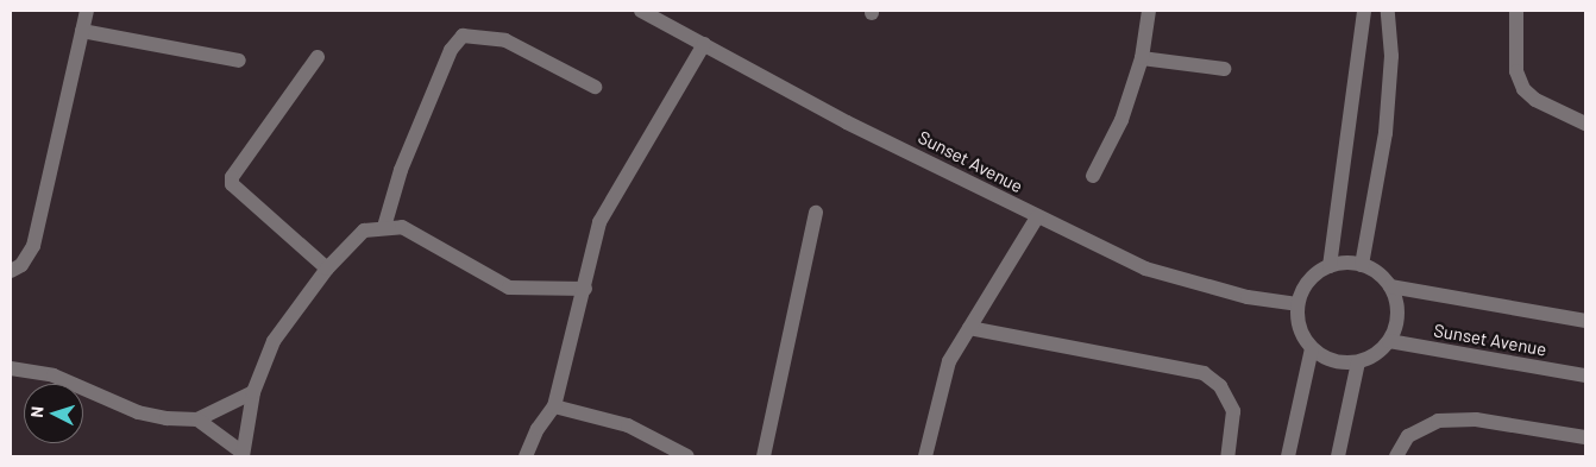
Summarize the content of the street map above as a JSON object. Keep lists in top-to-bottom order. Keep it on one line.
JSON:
{"streets":{"street":["Sunset Avenue"]},"north":"left"}
